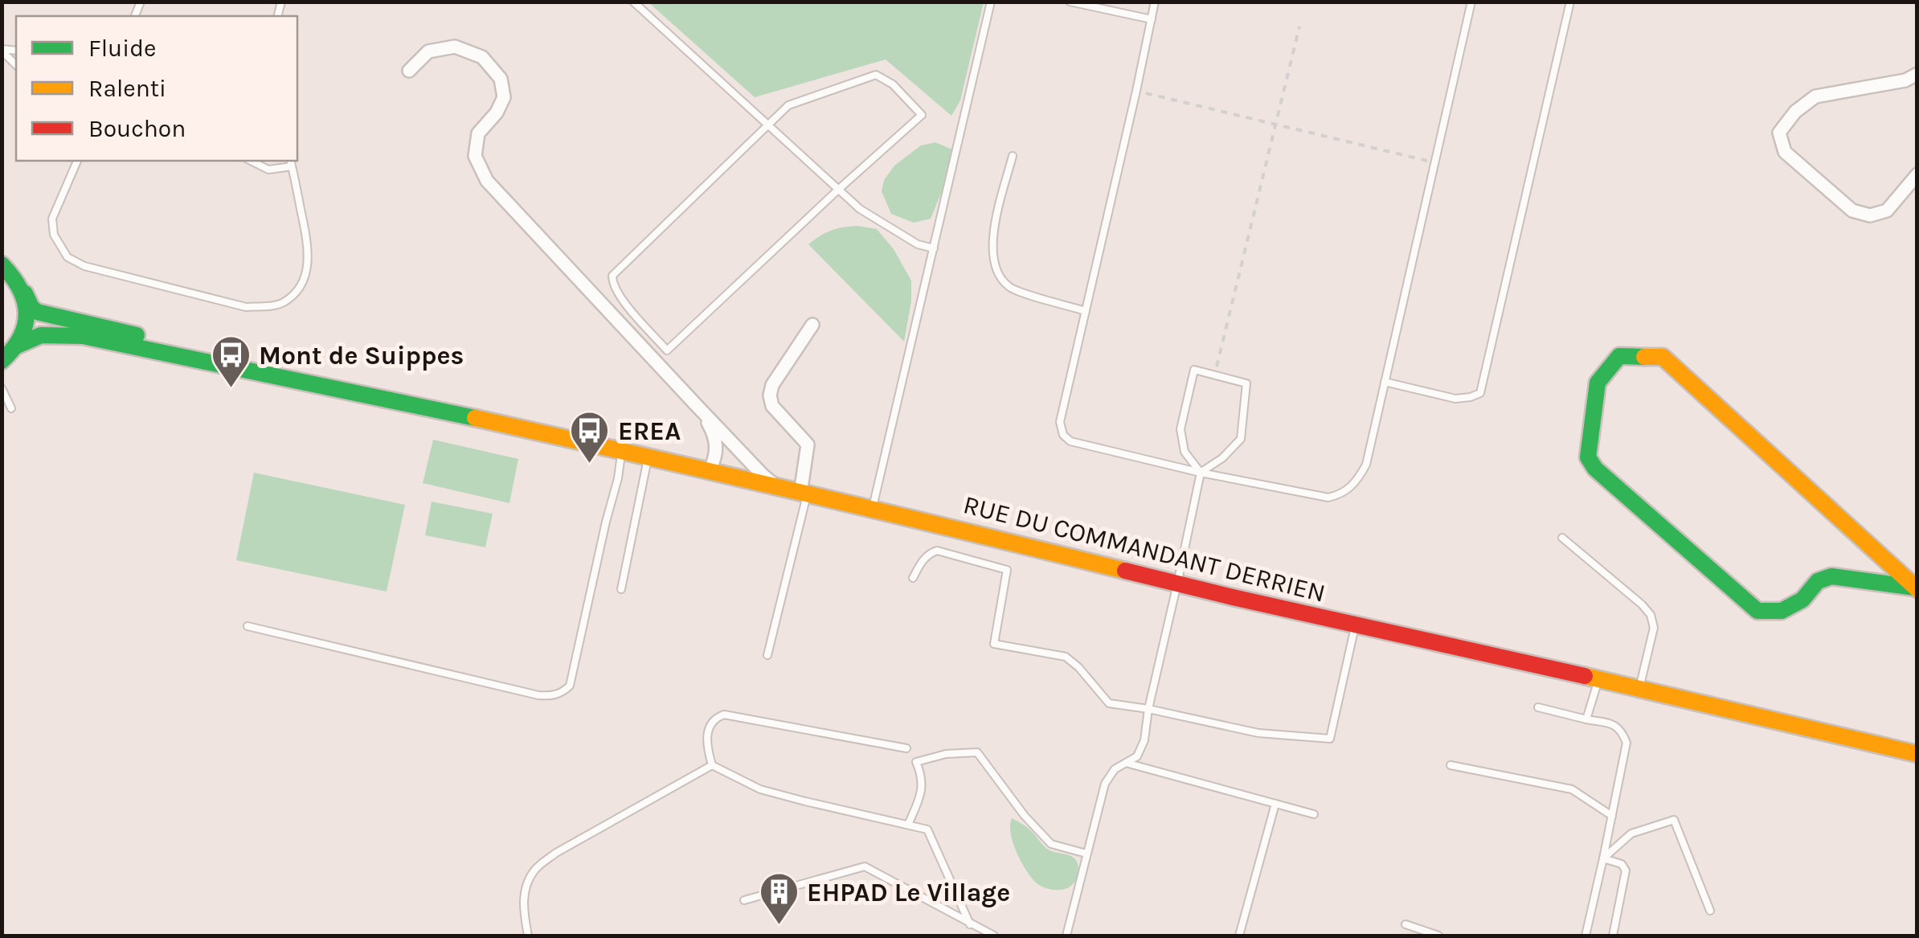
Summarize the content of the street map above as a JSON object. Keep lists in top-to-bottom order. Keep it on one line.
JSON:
{"streets":{"main road":["RUE DU COMMANDANT DERRIEN"]},"places":{"bus stop":["Mont de Suippes","EREA"],"building":["EHPAD Le Village"]},"legend":["Fluide","Ralenti","Bouchon"]}
